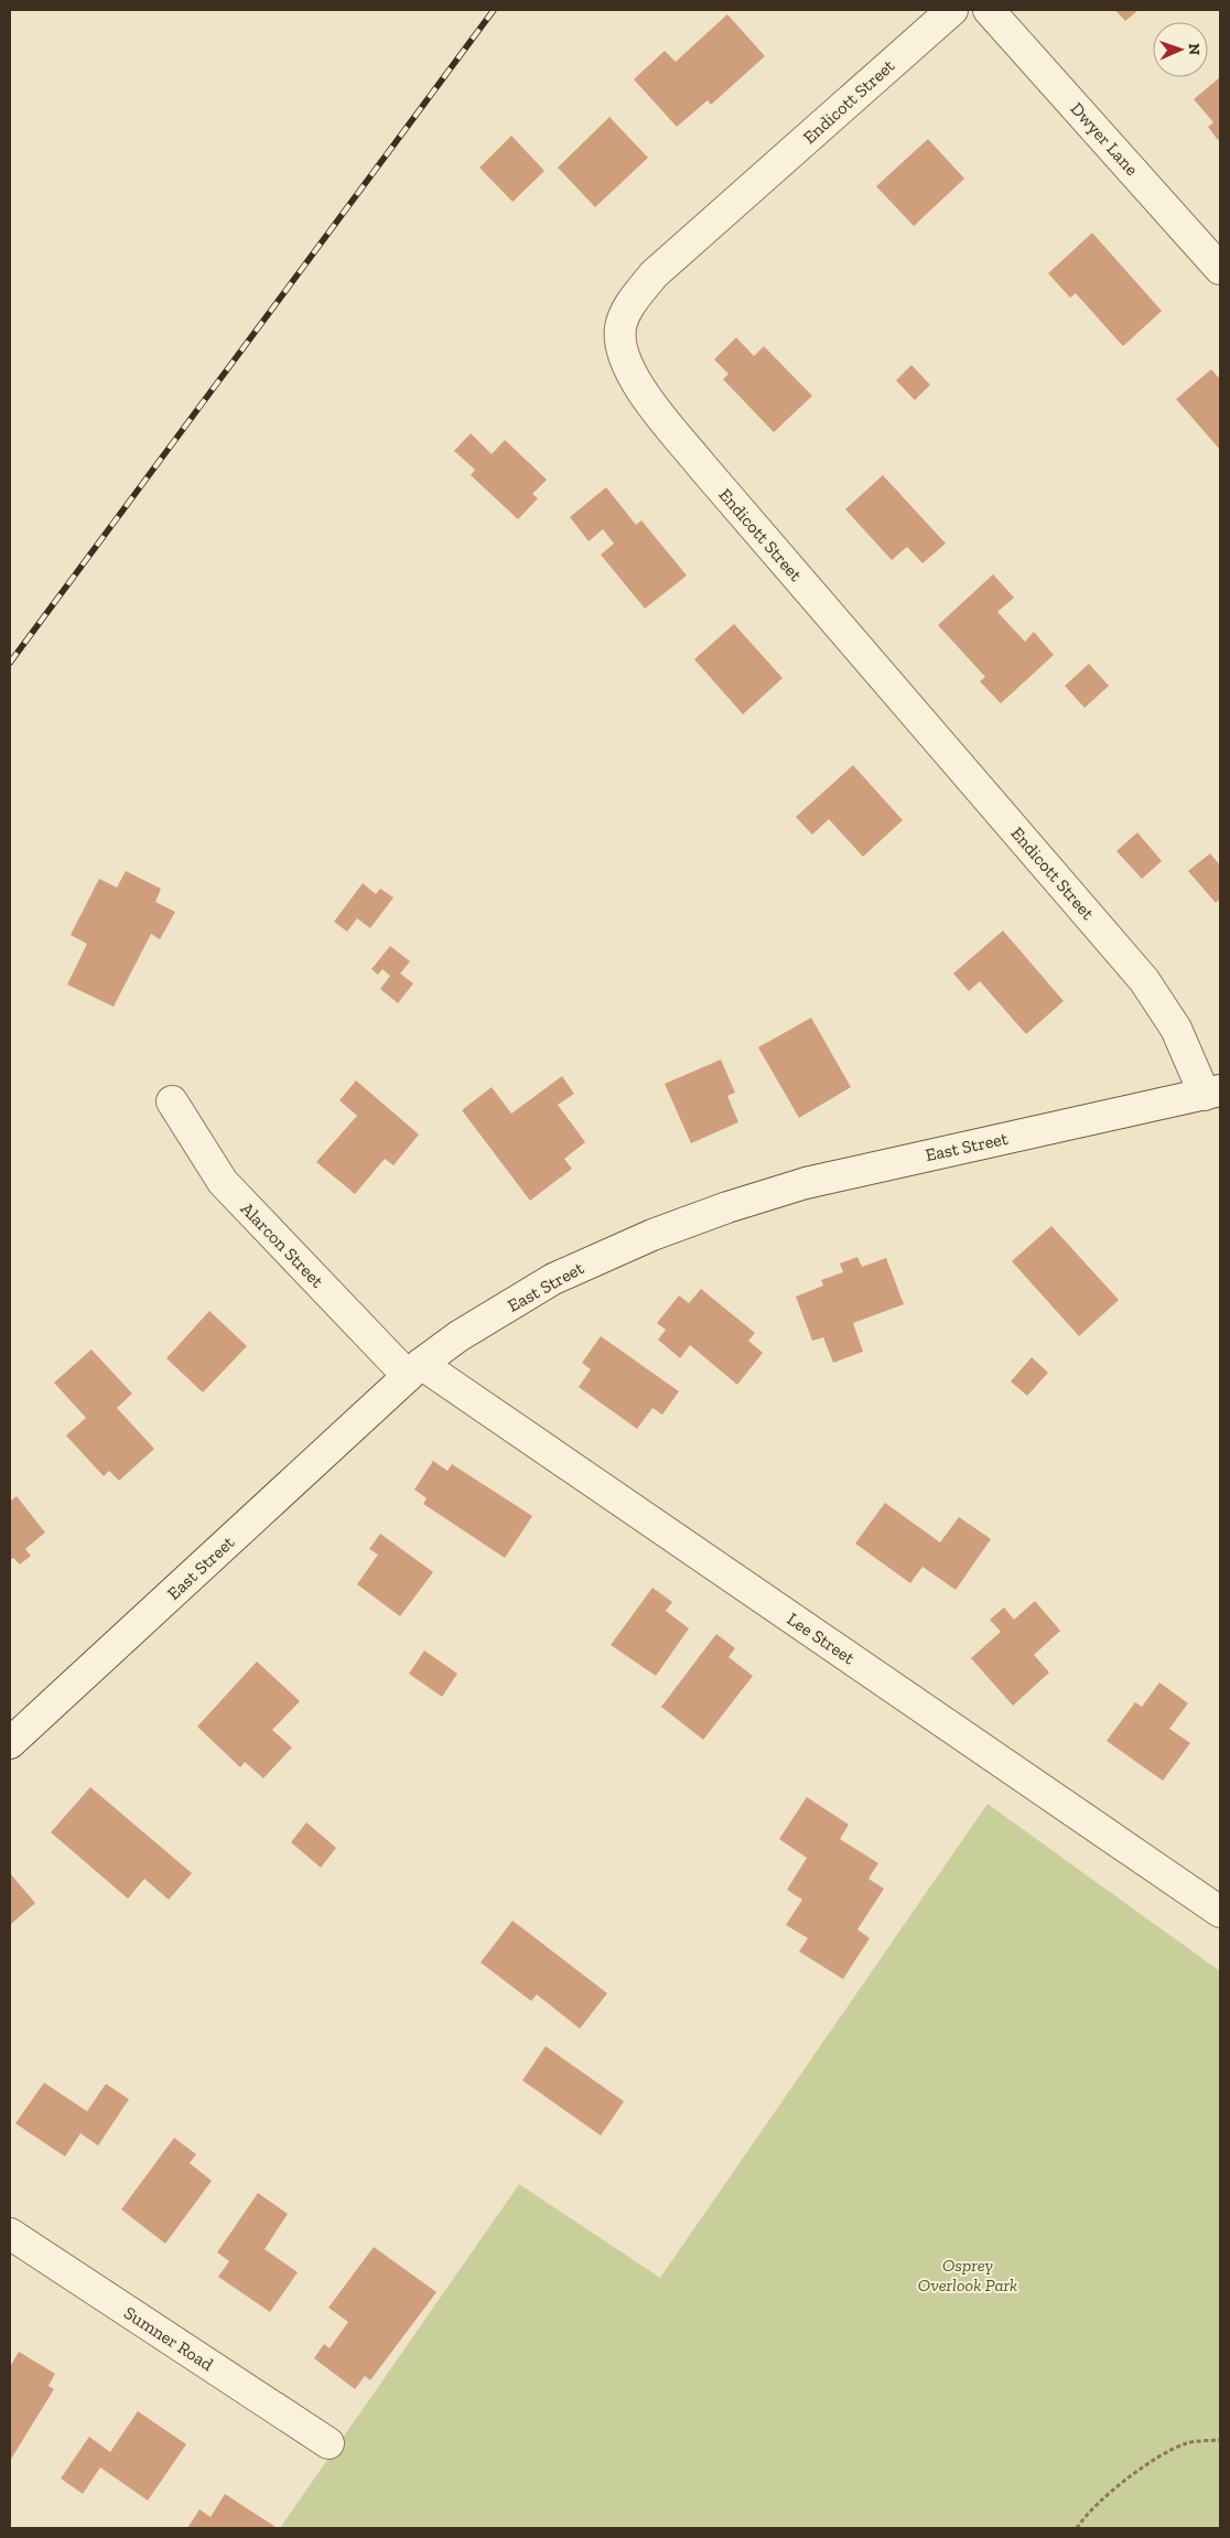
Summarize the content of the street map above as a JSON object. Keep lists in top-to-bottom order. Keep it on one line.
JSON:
{"streets":{"street":["Endicott Street","Dwyer Lane","East Street","Alarcon Street","Lee Street","Sumner Road"]},"crossings":[["Endicott Street","East Street"],["East Street","Alarcon Street"],["East Street","Lee Street"],["Alarcon Street","Lee Street"]],"parks":["Osprey Overlook Park"],"north":"right"}
